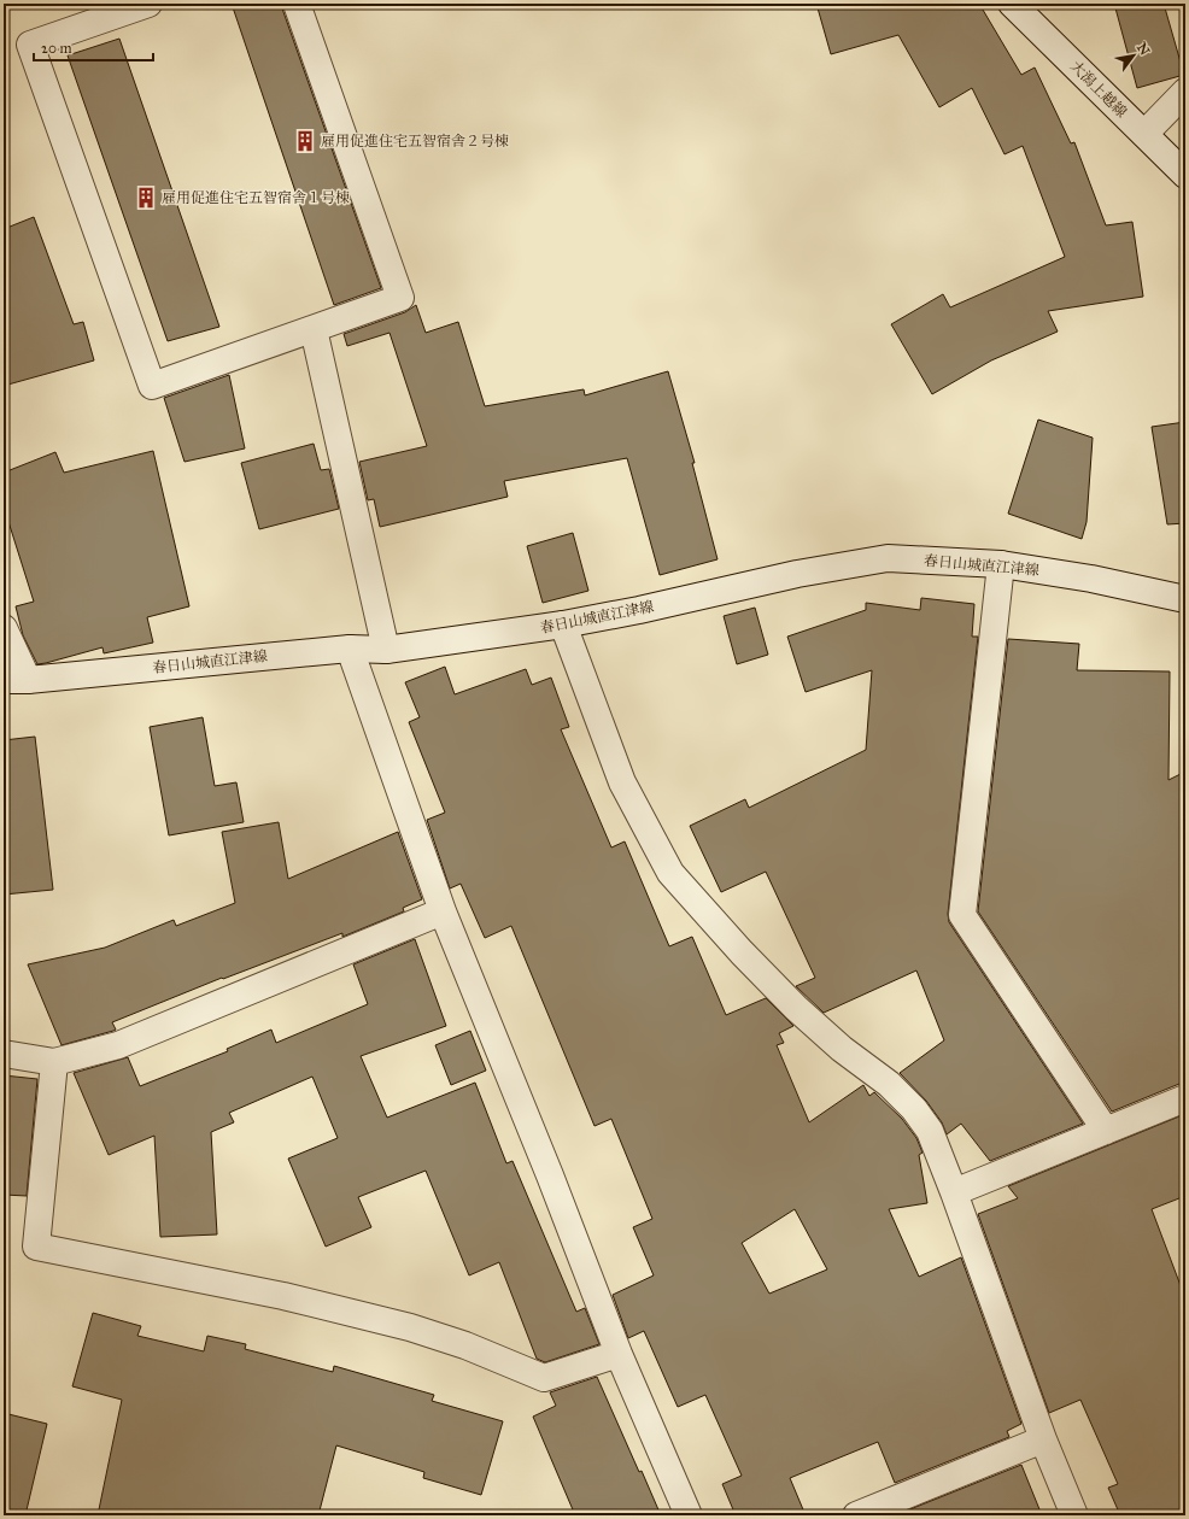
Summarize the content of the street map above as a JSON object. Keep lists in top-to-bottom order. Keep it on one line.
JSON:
{"streets":{"street":["大潟上越線","春日山城直江津線"]},"places":{"building":["雇用促進住宅五智宿舎２号棟","雇用促進住宅五智宿舎１号棟"]},"scale_bar":"20 m","north":"top right"}
